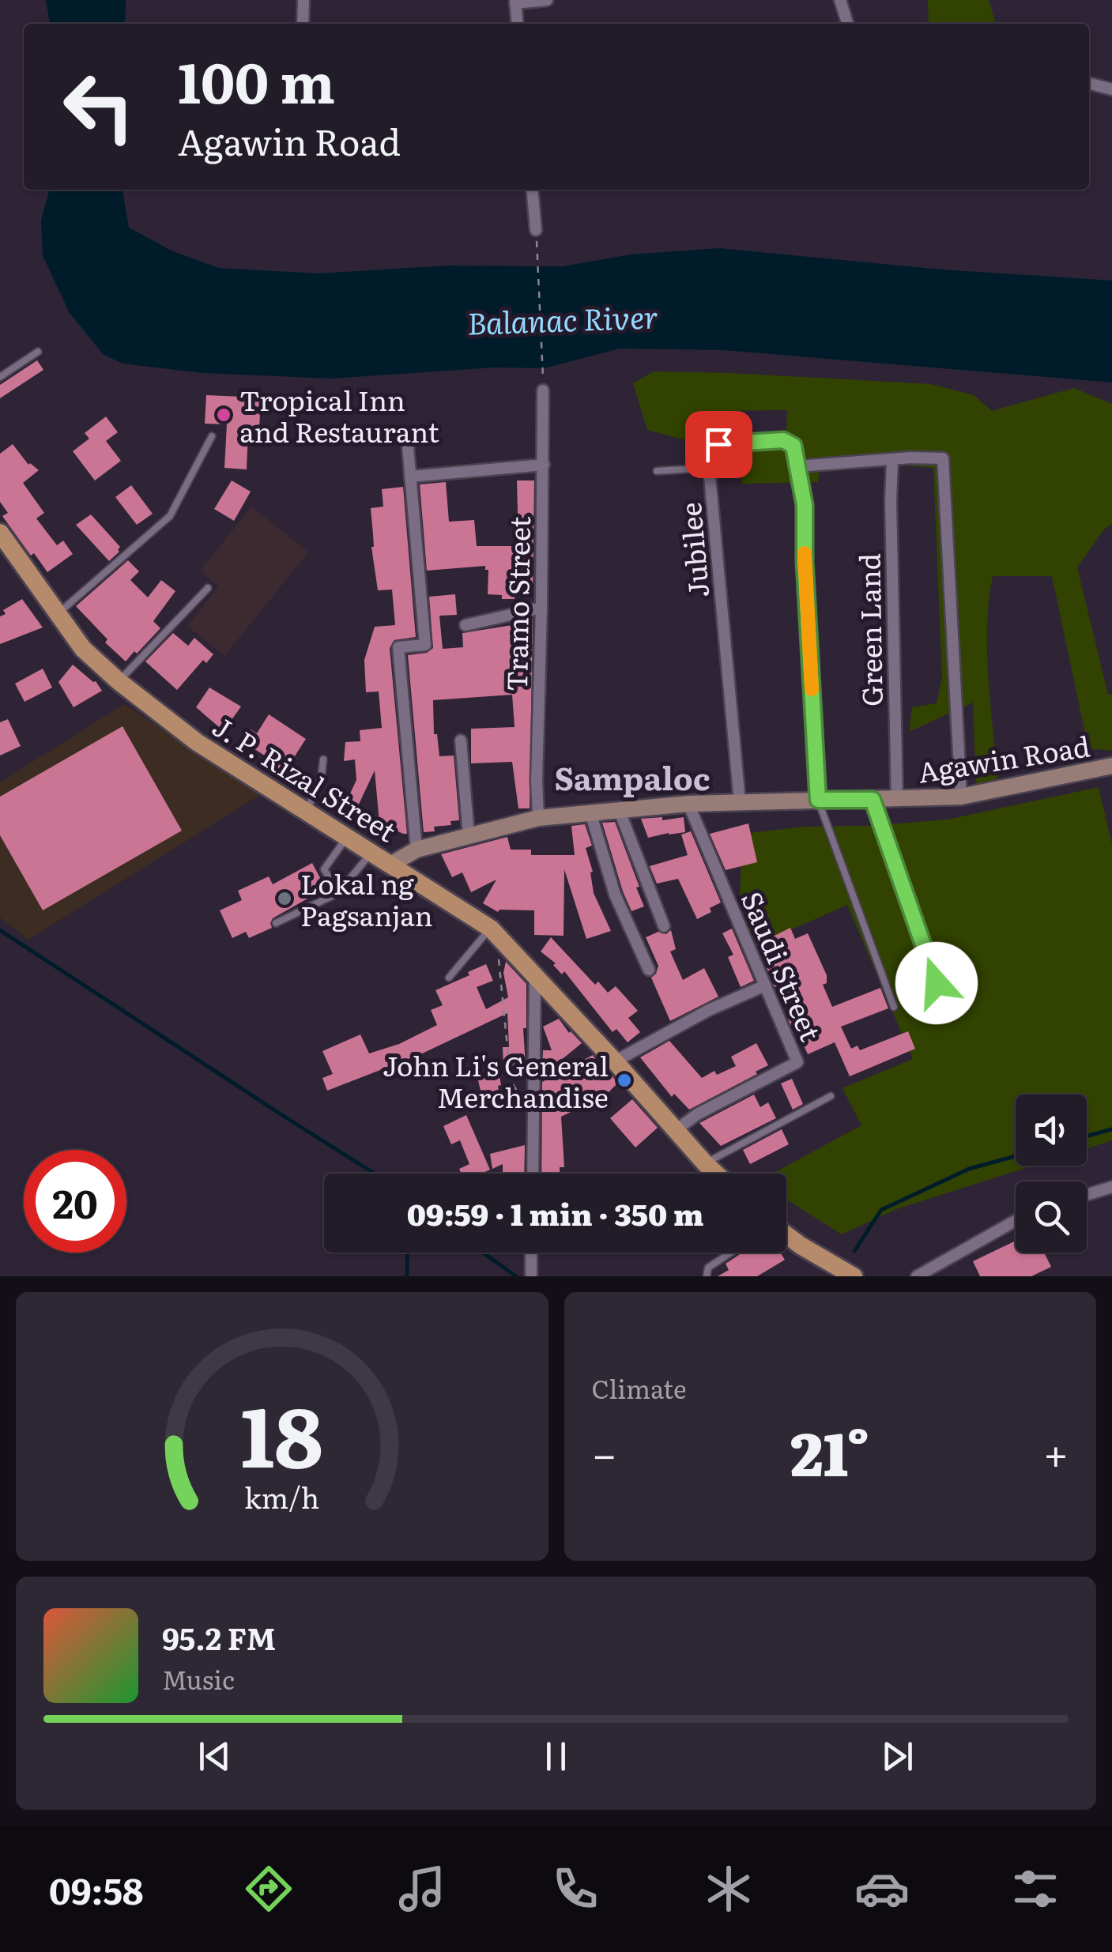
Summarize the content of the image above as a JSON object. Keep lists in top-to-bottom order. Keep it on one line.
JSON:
{"streets":{"main road":["J. P. Rizal Street"],"street":["Jubilee","Tramo Street","Green Land","Agawin Road","Saudi Street"]},"crossings":[["Jubilee","Agawin Road"],["Tramo Street","Agawin Road"],["Green Land","Agawin Road"],["Agawin Road","J. P. Rizal Street"],["Agawin Road","Saudi Street"],["J. P. Rizal Street","Saudi Street"]],"districts":["Sampaloc"],"water":["Balanac River"],"places":["Tropical Inn and Restaurant","Lokal ng Pagsanjan","John Li's General Merchandise"],"page":{"turn":["100 m","Agawin Road"],"limit":"20","trip":"09:59 · 1 min · 350 m","tile":"Climate","heat":["−","21°","+"],"song":["95.2 FM","Music"],"tabs":"09:58","gauge":["18","km/h"]}}
